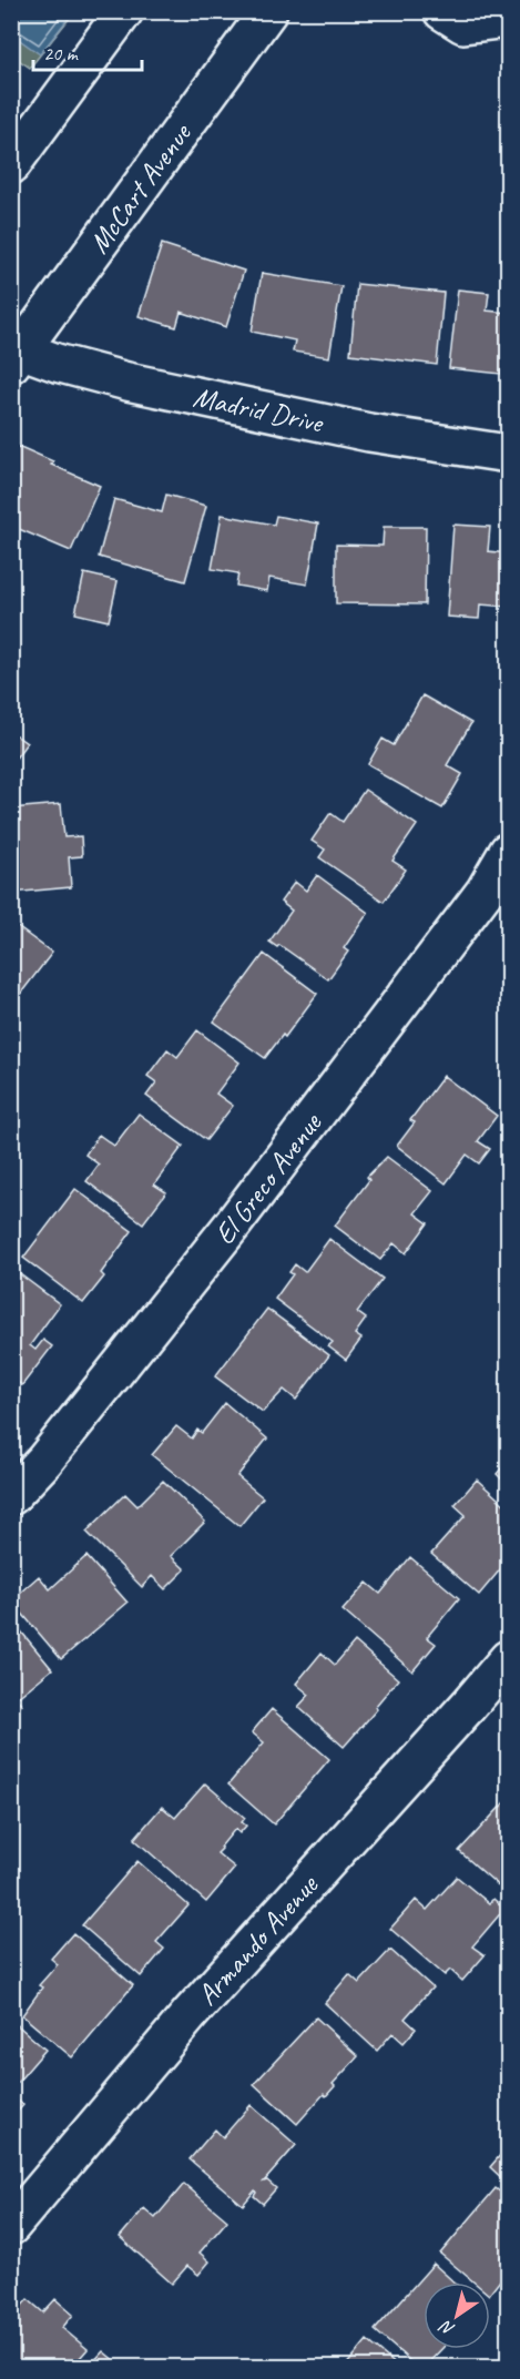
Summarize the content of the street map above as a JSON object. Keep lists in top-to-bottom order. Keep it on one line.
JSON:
{"streets":{"street":["McCart Avenue","Madrid Drive","El Greco Avenue","Armando Avenue"]},"crossings":[["McCart Avenue","Madrid Drive"]],"scale_bar":"20 m","north":"bottom left"}
